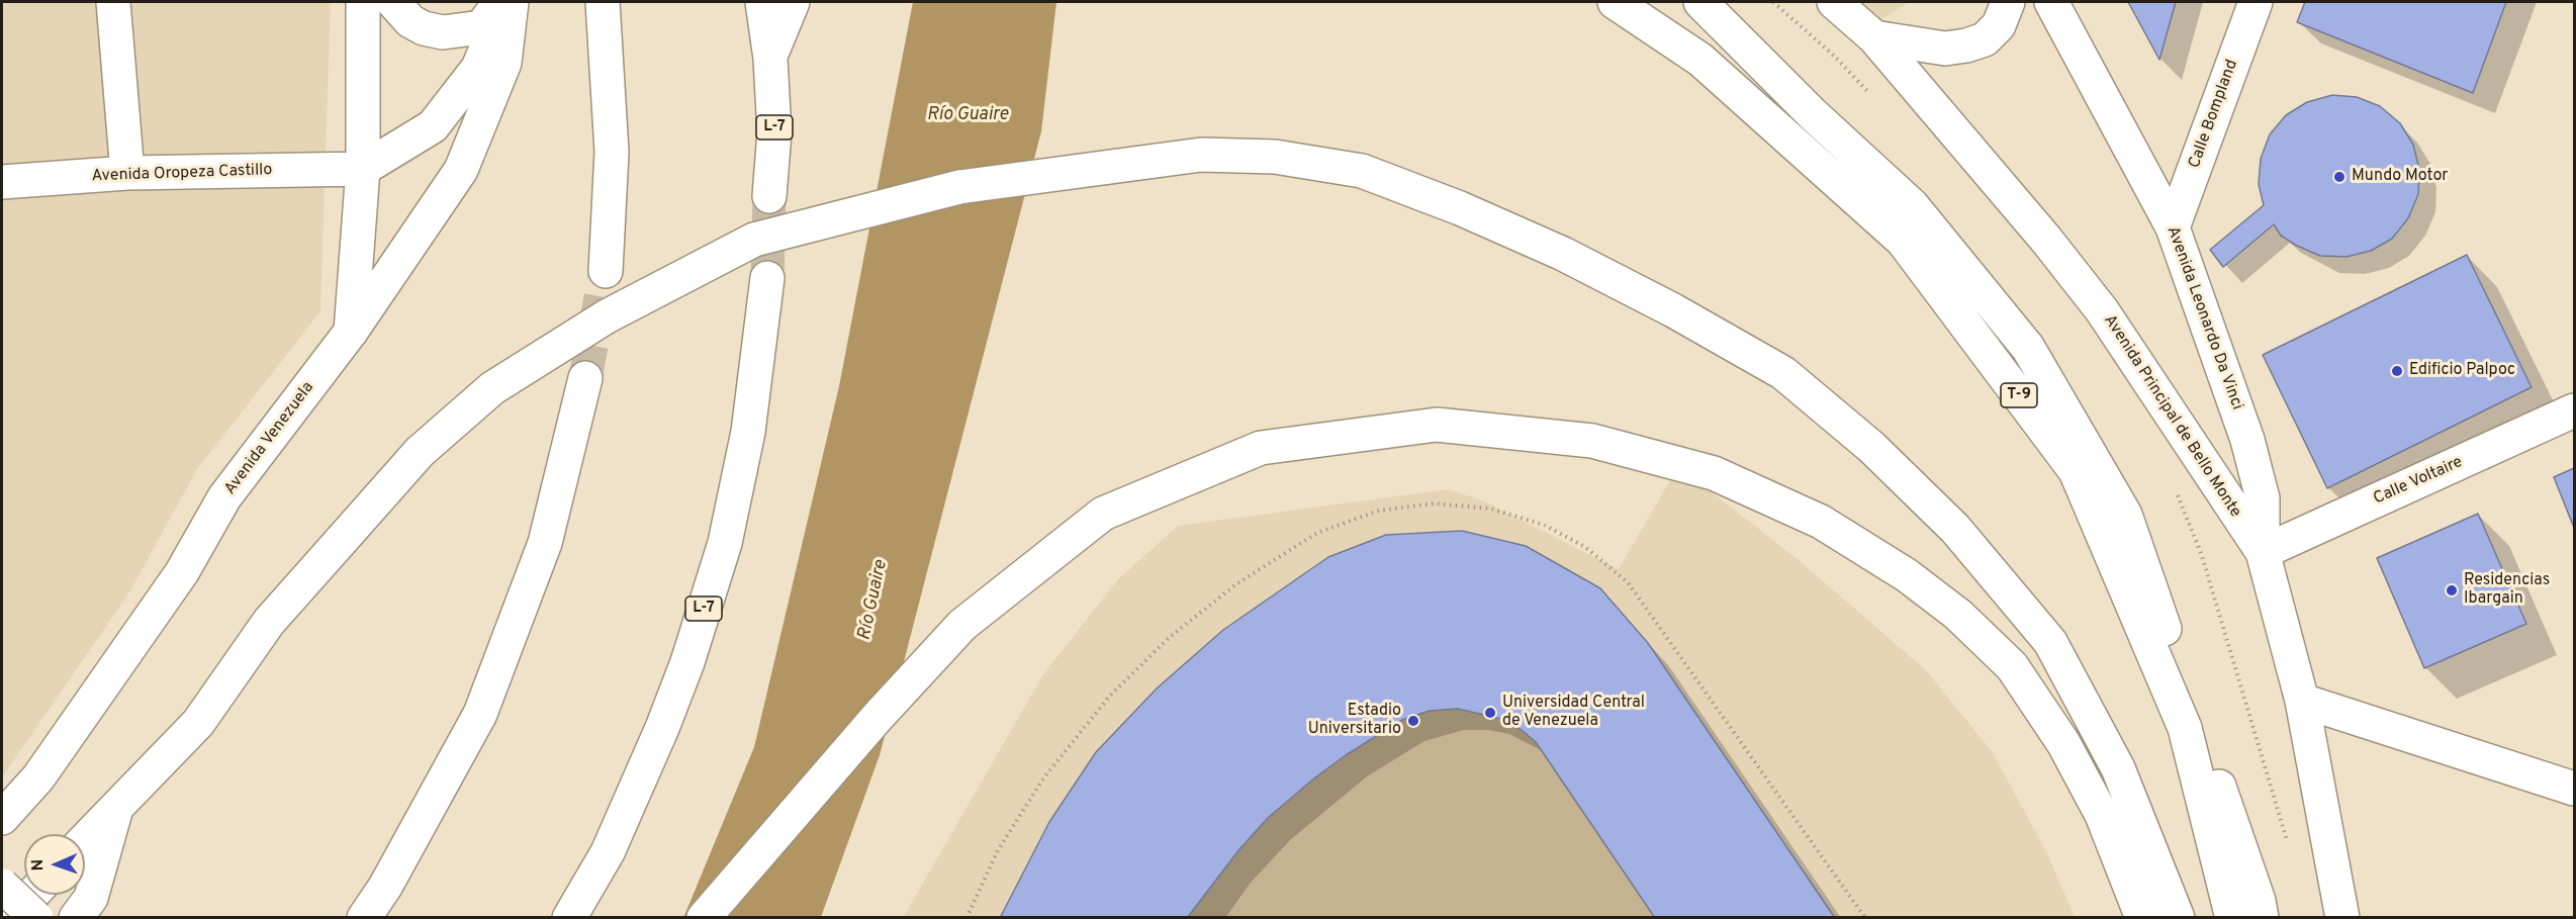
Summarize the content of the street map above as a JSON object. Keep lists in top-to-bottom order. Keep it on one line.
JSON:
{"streets":{"main road":["Calle Bompland","L-7","Avenida Oropeza Castillo","Avenida Leonardo Da Vinci","T-9","Avenida Principal de Bello Monte","Avenida Venezuela","Calle Voltaire"]},"crossings":[["Calle Bompland","Avenida Leonardo Da Vinci"],["Avenida Leonardo Da Vinci","Avenida Principal de Bello Monte"],["Avenida Leonardo Da Vinci","Calle Voltaire"],["Avenida Principal de Bello Monte","Calle Voltaire"]],"water":["Río Guaire"],"places":["Mundo Motor","Edificio Palpoc","Residencias Ibargain","Universidad Central de Venezuela","Estadio Universitario"],"north":"left"}
